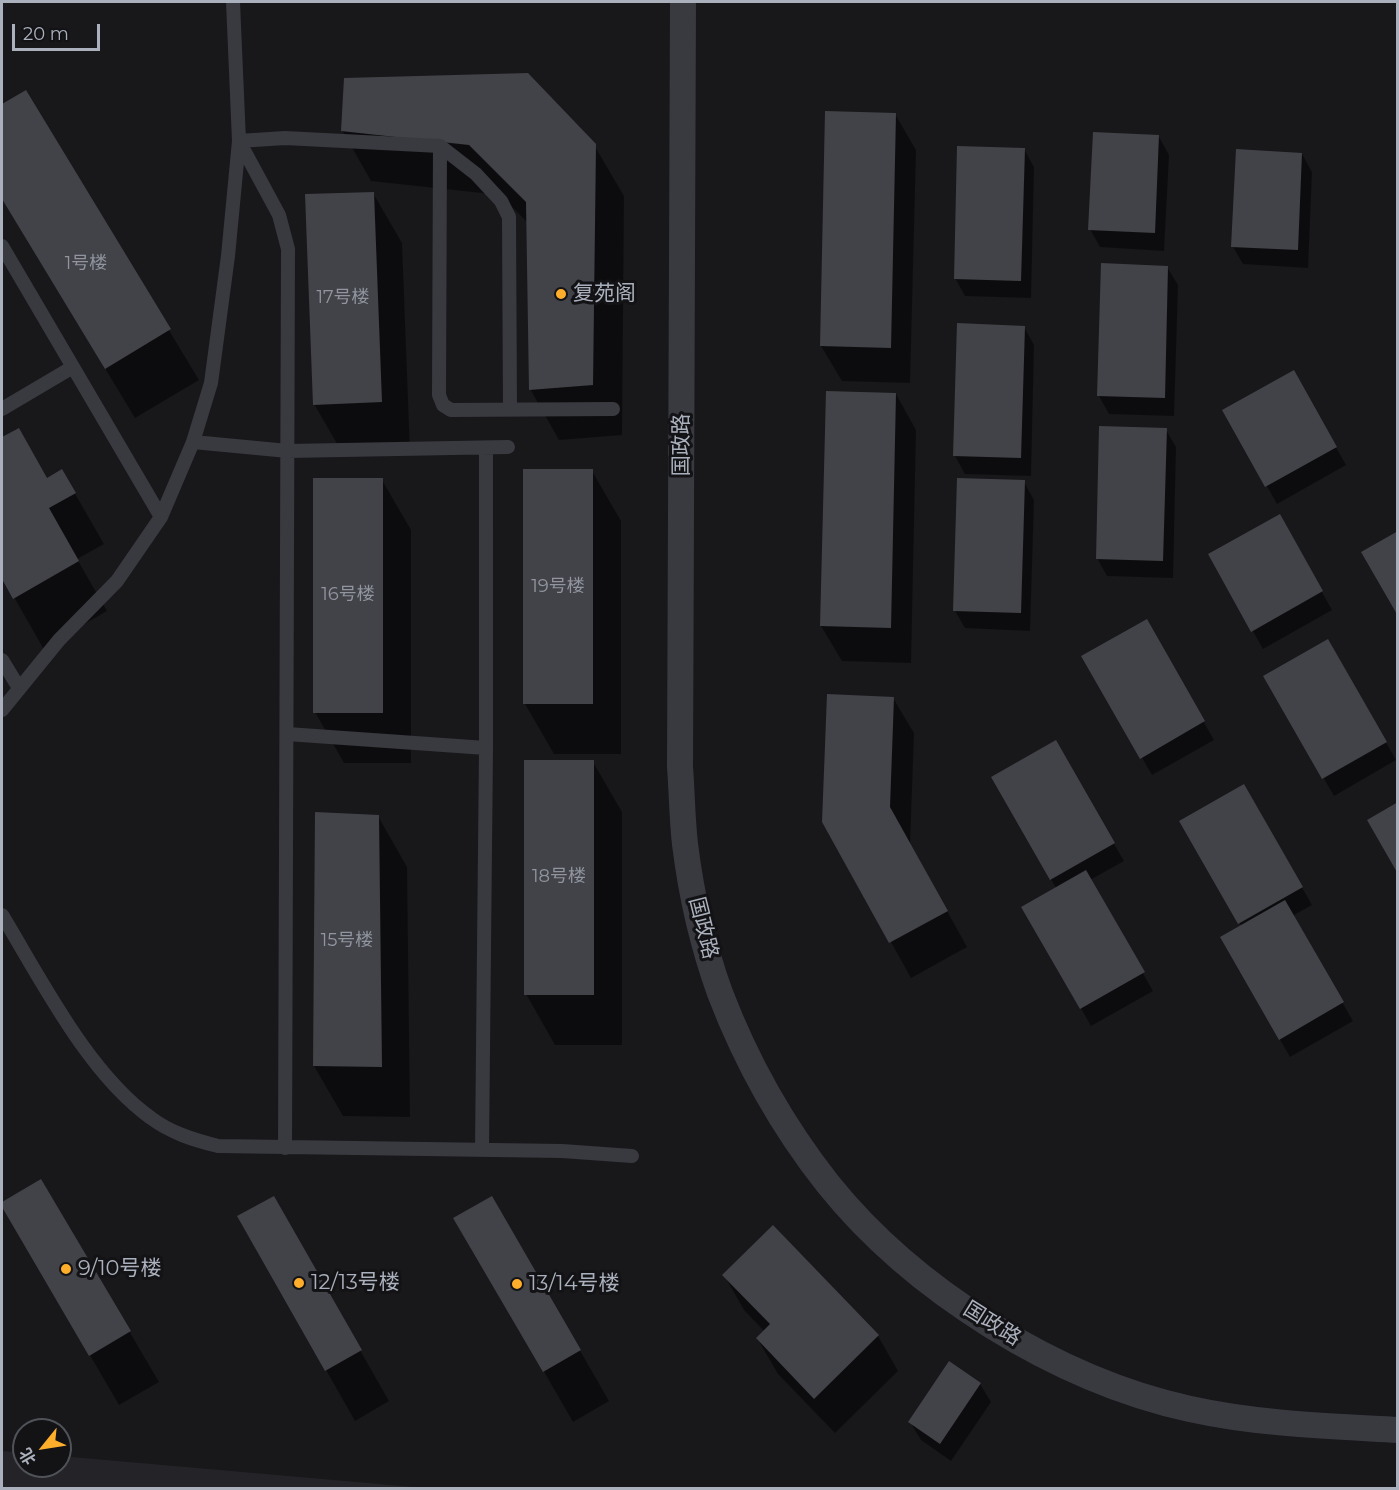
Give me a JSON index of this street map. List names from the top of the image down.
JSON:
{
  "streets": {
    "street": ["国政路"]
  },
  "places": [
    "复苑阁",
    "9/10号楼",
    "12/13号楼",
    "13/14号楼"
  ],
  "house_numbers": [
    "1号楼",
    "17号楼",
    "19号楼",
    "16号楼",
    "18号楼",
    "15号楼"
  ],
  "scale_bar": "20 m",
  "north": "bottom left"
}
